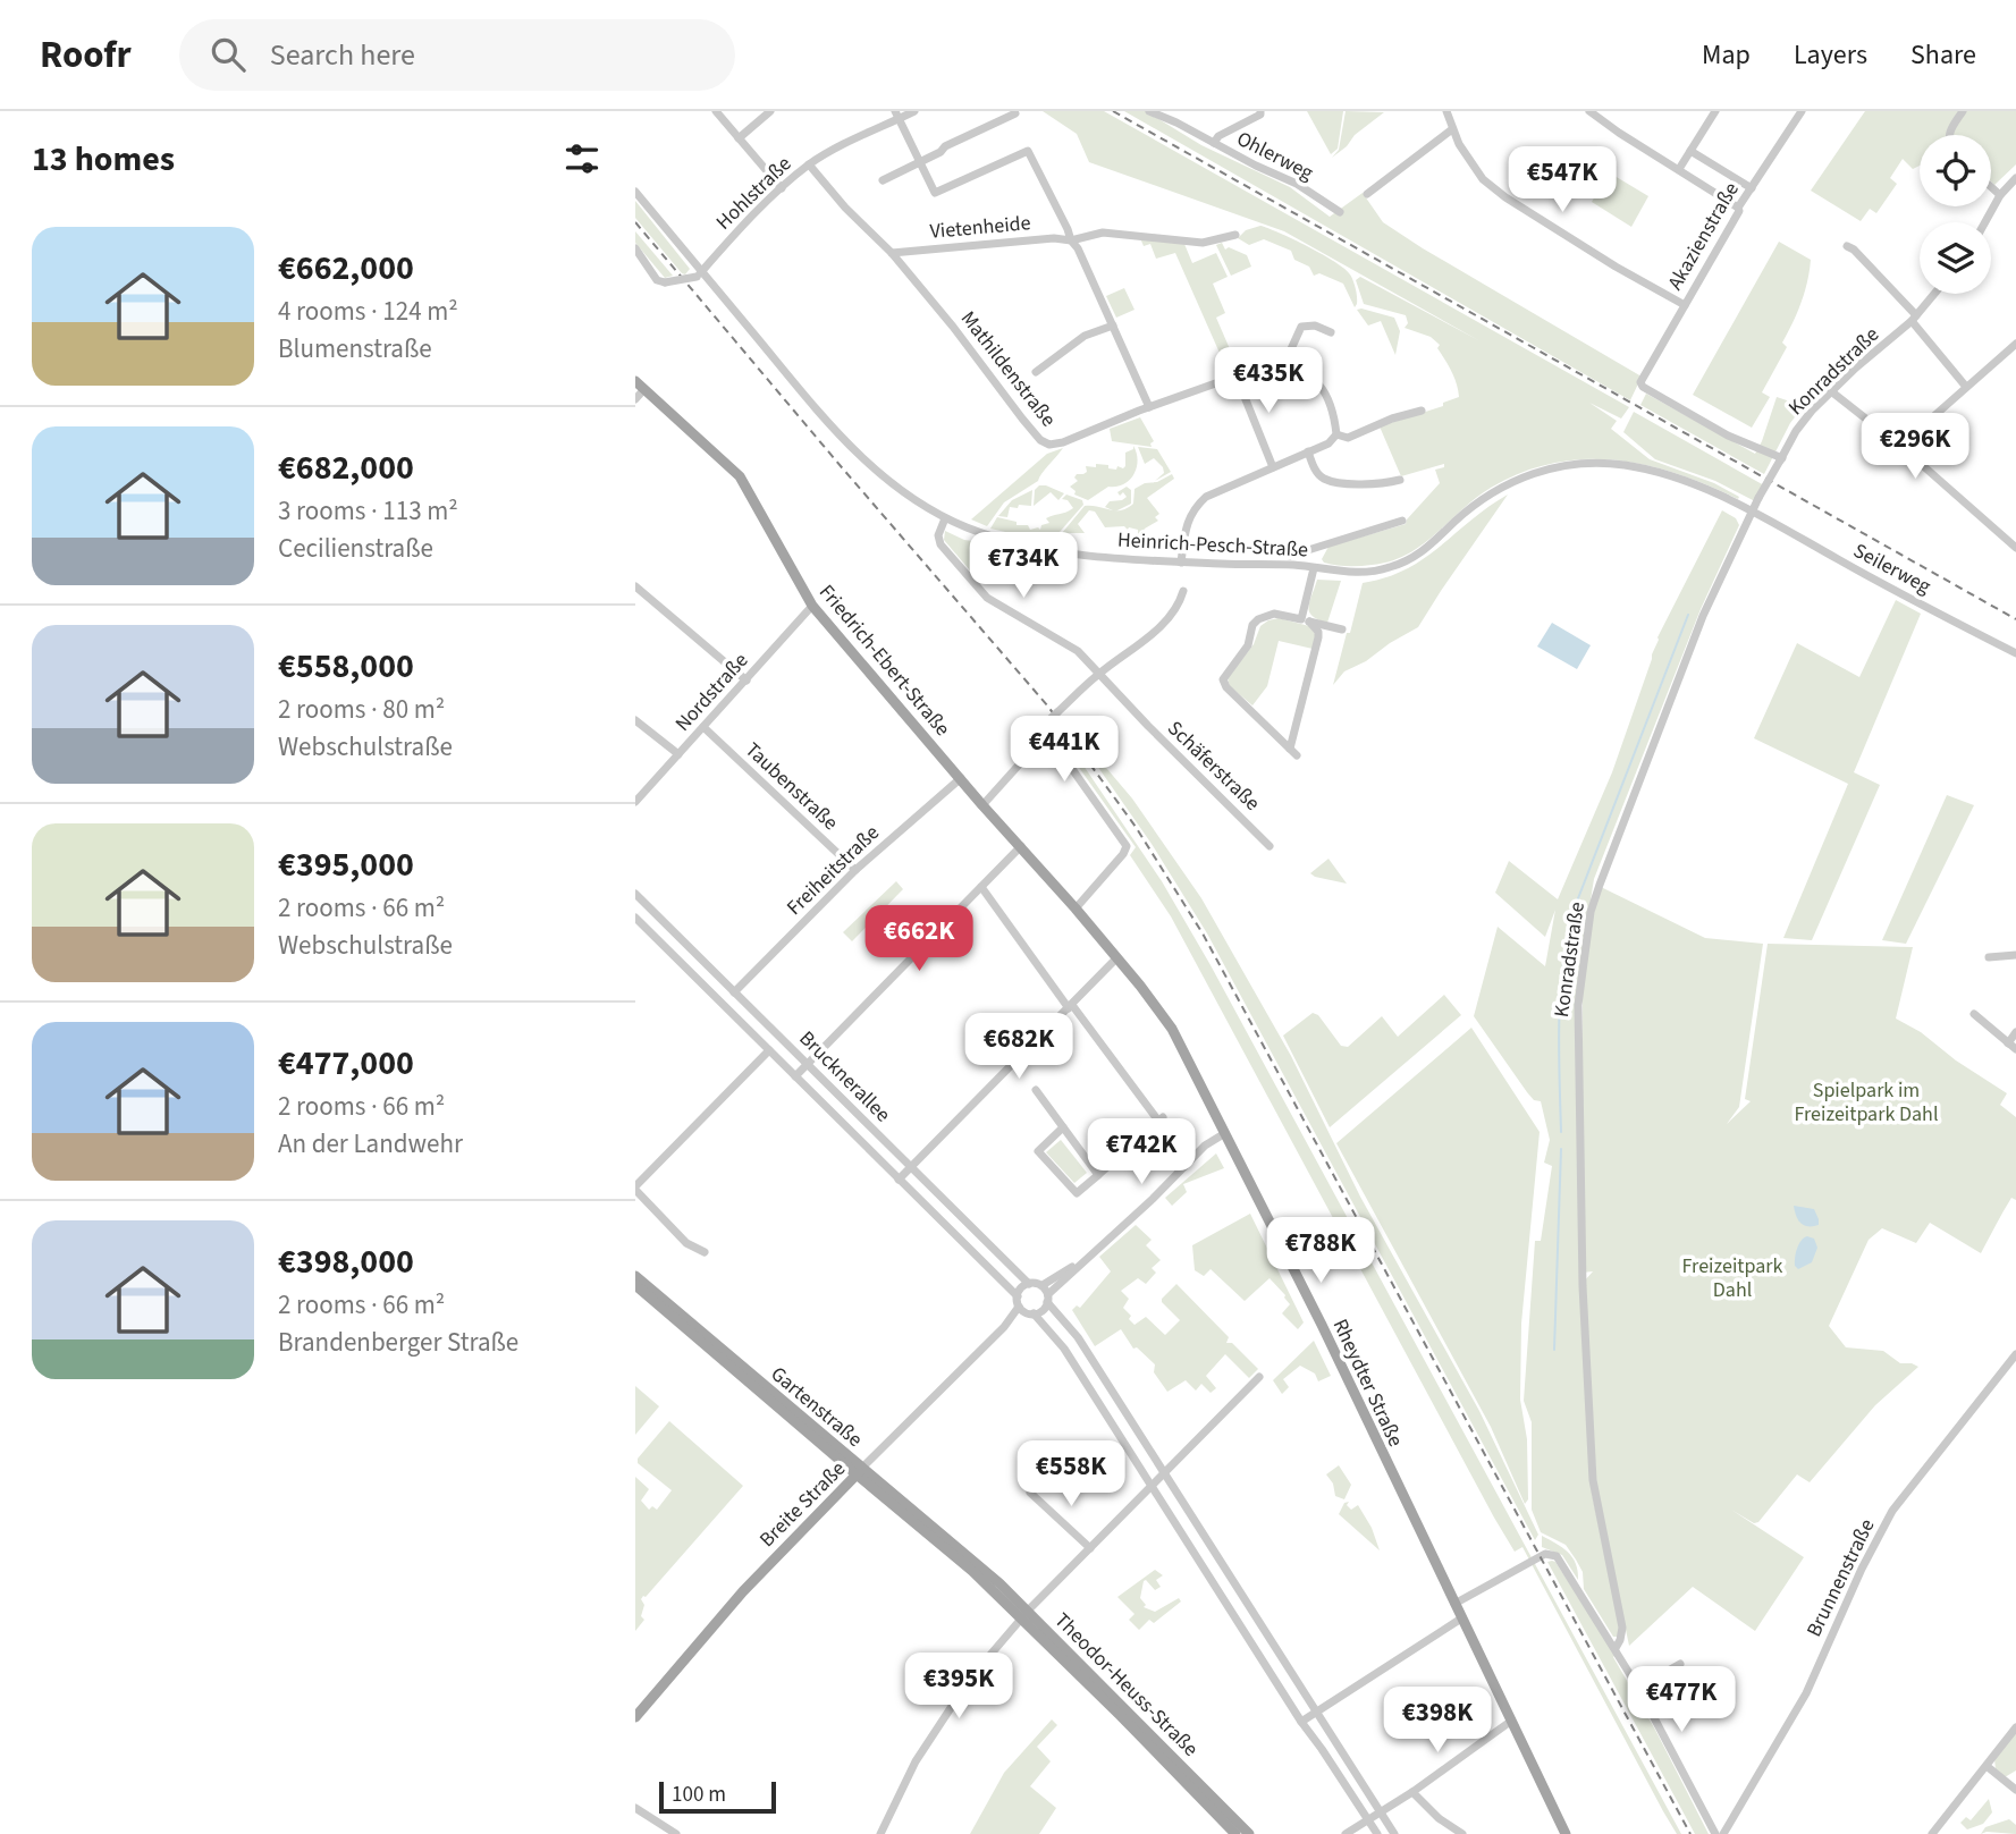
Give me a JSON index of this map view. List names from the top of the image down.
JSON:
{
  "streets": {
    "main road": [
      "Friedrich-Ebert-Straße",
      "Rheydter Straße",
      "Gartenstraße",
      "Breite Straße",
      "Theodor-Heuss-Straße"
    ],
    "street": [
      "Ohlerweg",
      "Hohlstraße",
      "Vietenheide",
      "Akazienstraße",
      "Mathildenstraße",
      "Konradstraße",
      "Heinrich-Pesch-Straße",
      "Seilerweg",
      "Nordstraße",
      "Schäferstraße",
      "Taubenstraße",
      "Freiheitstraße",
      "Brucknerallee",
      "Brunnenstraße"
    ]
  },
  "crossings": [
    ["Hohlstraße", "Mathildenstraße"],
    ["Hohlstraße", "Heinrich-Pesch-Straße"],
    ["Vietenheide", "Mathildenstraße"],
    ["Akazienstraße", "Konradstraße"],
    ["Konradstraße", "Heinrich-Pesch-Straße"],
    ["Konradstraße", "Seilerweg"],
    ["Heinrich-Pesch-Straße", "Seilerweg"],
    ["Heinrich-Pesch-Straße", "Schäferstraße"],
    ["Friedrich-Ebert-Straße", "Nordstraße"],
    ["Friedrich-Ebert-Straße", "Freiheitstraße"],
    ["Friedrich-Ebert-Straße", "Rheydter Straße"],
    ["Nordstraße", "Taubenstraße"],
    ["Taubenstraße", "Freiheitstraße"],
    ["Freiheitstraße", "Brucknerallee"],
    ["Brucknerallee", "Breite Straße"],
    ["Gartenstraße", "Breite Straße"],
    ["Gartenstraße", "Theodor-Heuss-Straße"]
  ],
  "parks": ["Spielpark im Freizeitpark Dahl", "Freizeitpark Dahl"],
  "scale_bar": "100 m",
  "page": {
    "header": "Roofr",
    "search": "Search here",
    "nav": ["Map", "Layers", "Share"],
    "heading": "13 homes",
    "price": [
      "€547K",
      "€435K",
      "€296K",
      "€734K",
      "€441K",
      "€662K",
      "€682K",
      "€742K",
      "€788K",
      "€558K",
      "€395K",
      "€477K",
      "€398K"
    ],
    "list": [
      {
        "name": "€662,000",
        "note": "4 rooms · 124 m² · Blumenstraße"
      },
      {
        "name": "€682,000",
        "note": "3 rooms · 113 m² · Cecilienstraße"
      },
      {
        "name": "€558,000",
        "note": "2 rooms · 80 m² · Webschulstraße"
      },
      {
        "name": "€395,000",
        "note": "2 rooms · 66 m² · Webschulstraße"
      },
      {
        "name": "€477,000",
        "note": "2 rooms · 66 m² · An der Landwehr"
      },
      {
        "name": "€398,000",
        "note": "2 rooms · 66 m² · Brandenberger Straße"
      }
    ],
    "scale": "100 m"
  }
}
